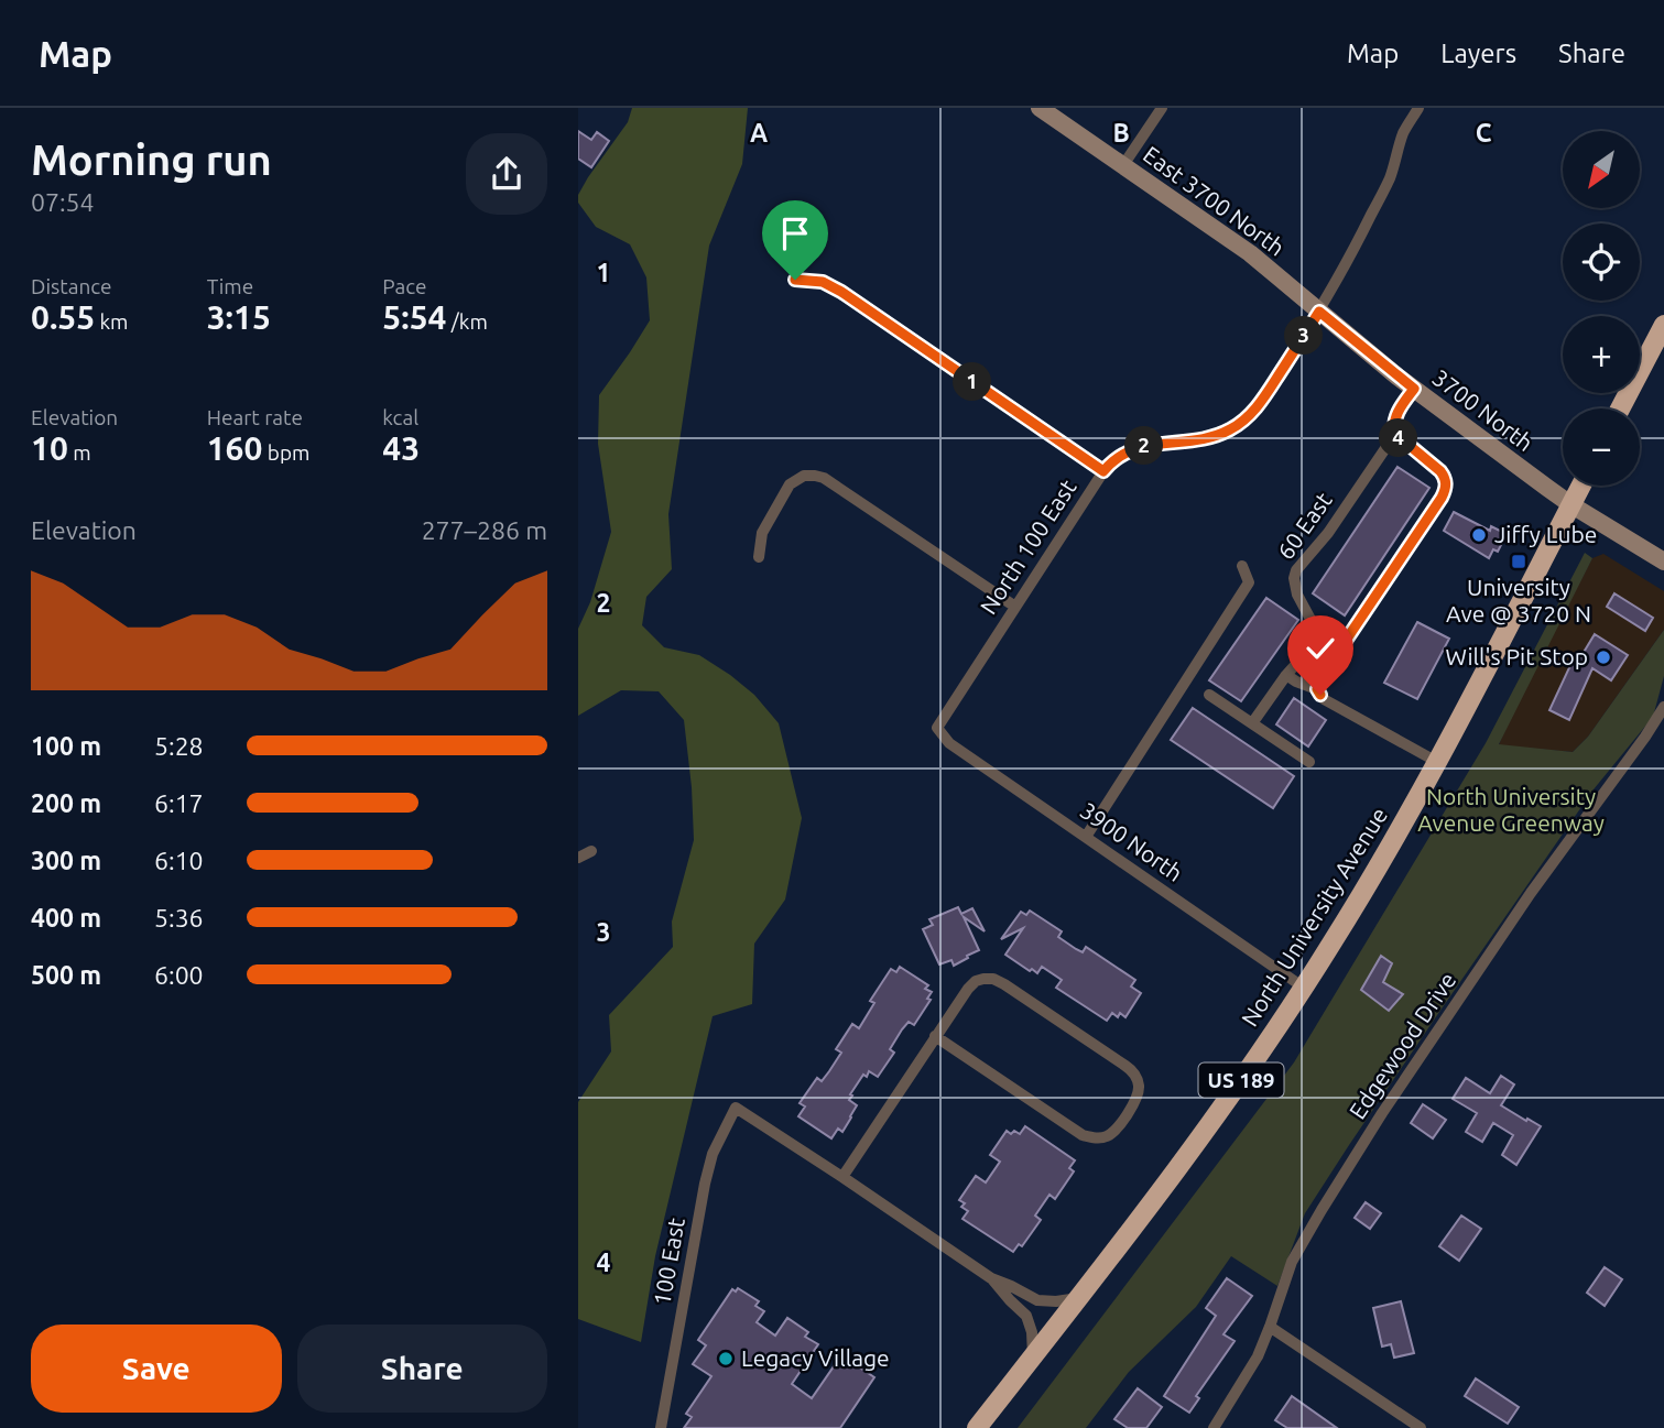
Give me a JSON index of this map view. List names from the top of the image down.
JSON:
{
  "streets": {
    "highway": ["North University Avenue", "US 189"],
    "main road": ["East 3700 North", "3700 North"],
    "street": [
      "60 East",
      "North 100 East",
      "3900 North",
      "Edgewood Drive",
      "100 East"
    ]
  },
  "crossings": [
    ["East 3700 North", "3700 North"],
    ["East 3700 North", "North 100 East"],
    ["3700 North", "North 100 East"],
    ["3700 North", "North University Avenue"],
    ["North 100 East", "3900 North"],
    ["3900 North", "North University Avenue"]
  ],
  "parks": ["North University Avenue Greenway"],
  "places": {
    "other": ["Jiffy Lube", "Will's Pit Stop", "Legacy Village"],
    "transit": ["University Ave @ 3720 N"]
  },
  "north": "bottom left",
  "page": {
    "header": "Map",
    "nav": ["Map", "Layers", "Share"],
    "heading": ["Morning run", "07:54"],
    "map_buttons": ["+", "−"],
    "stats": [
      ["Distance", "0.55 km"],
      ["Time", "3:15"],
      ["Pace", "5:54 /km"],
      ["Elevation", "10 m"],
      ["Heart rate", "160 bpm"],
      ["kcal", "43"]
    ],
    "pins": [
      "3",
      "1",
      "4",
      "2"
    ],
    "chart": ["Elevation", "277–286 m"],
    "list": [
      {
        "name": "100 m",
        "note": "5:28"
      },
      {
        "name": "200 m",
        "note": "6:17"
      },
      {
        "name": "300 m",
        "note": "6:10"
      },
      {
        "name": "400 m",
        "note": "5:36"
      },
      {
        "name": "500 m",
        "note": "6:00"
      }
    ],
    "buttons": ["Save", "Share"]
  },
  "grid": {
    "columns": ["A", "B", "C"],
    "rows": [
      "1",
      "2",
      "3",
      "4"
    ]
  }
}
